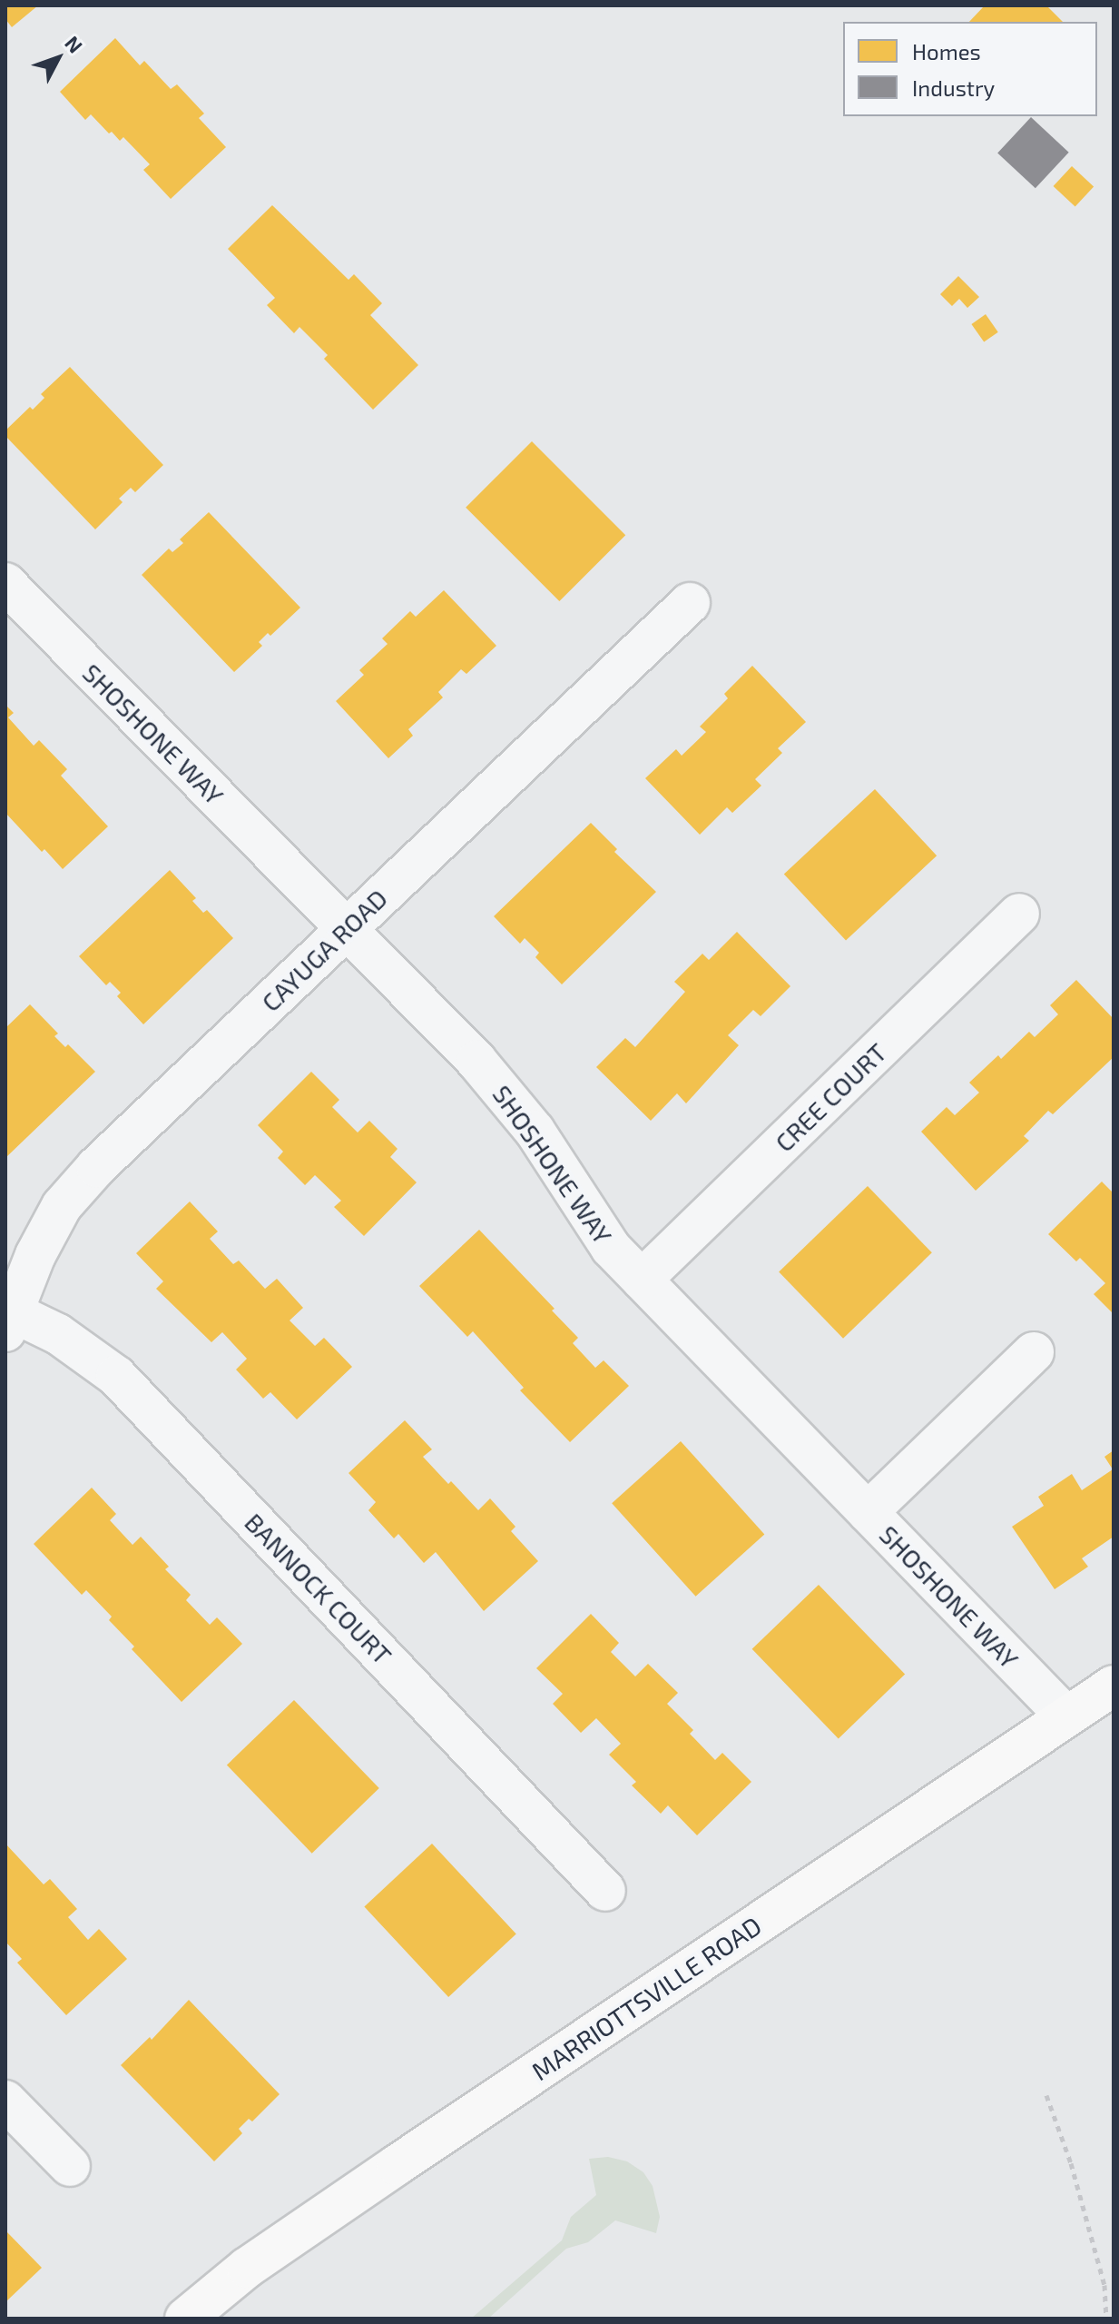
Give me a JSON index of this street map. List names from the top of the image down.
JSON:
{
  "streets": {
    "main road": ["MARRIOTTSVILLE ROAD"],
    "street": [
      "SHOSHONE WAY",
      "CAYUGA ROAD",
      "CREE COURT",
      "BANNOCK COURT"
    ]
  },
  "crossings": [
    ["SHOSHONE WAY", "CAYUGA ROAD"],
    ["SHOSHONE WAY", "CREE COURT"],
    ["SHOSHONE WAY", "MARRIOTTSVILLE ROAD"],
    ["CAYUGA ROAD", "BANNOCK COURT"]
  ],
  "legend": ["Homes", "Industry"],
  "north": "top right"
}
